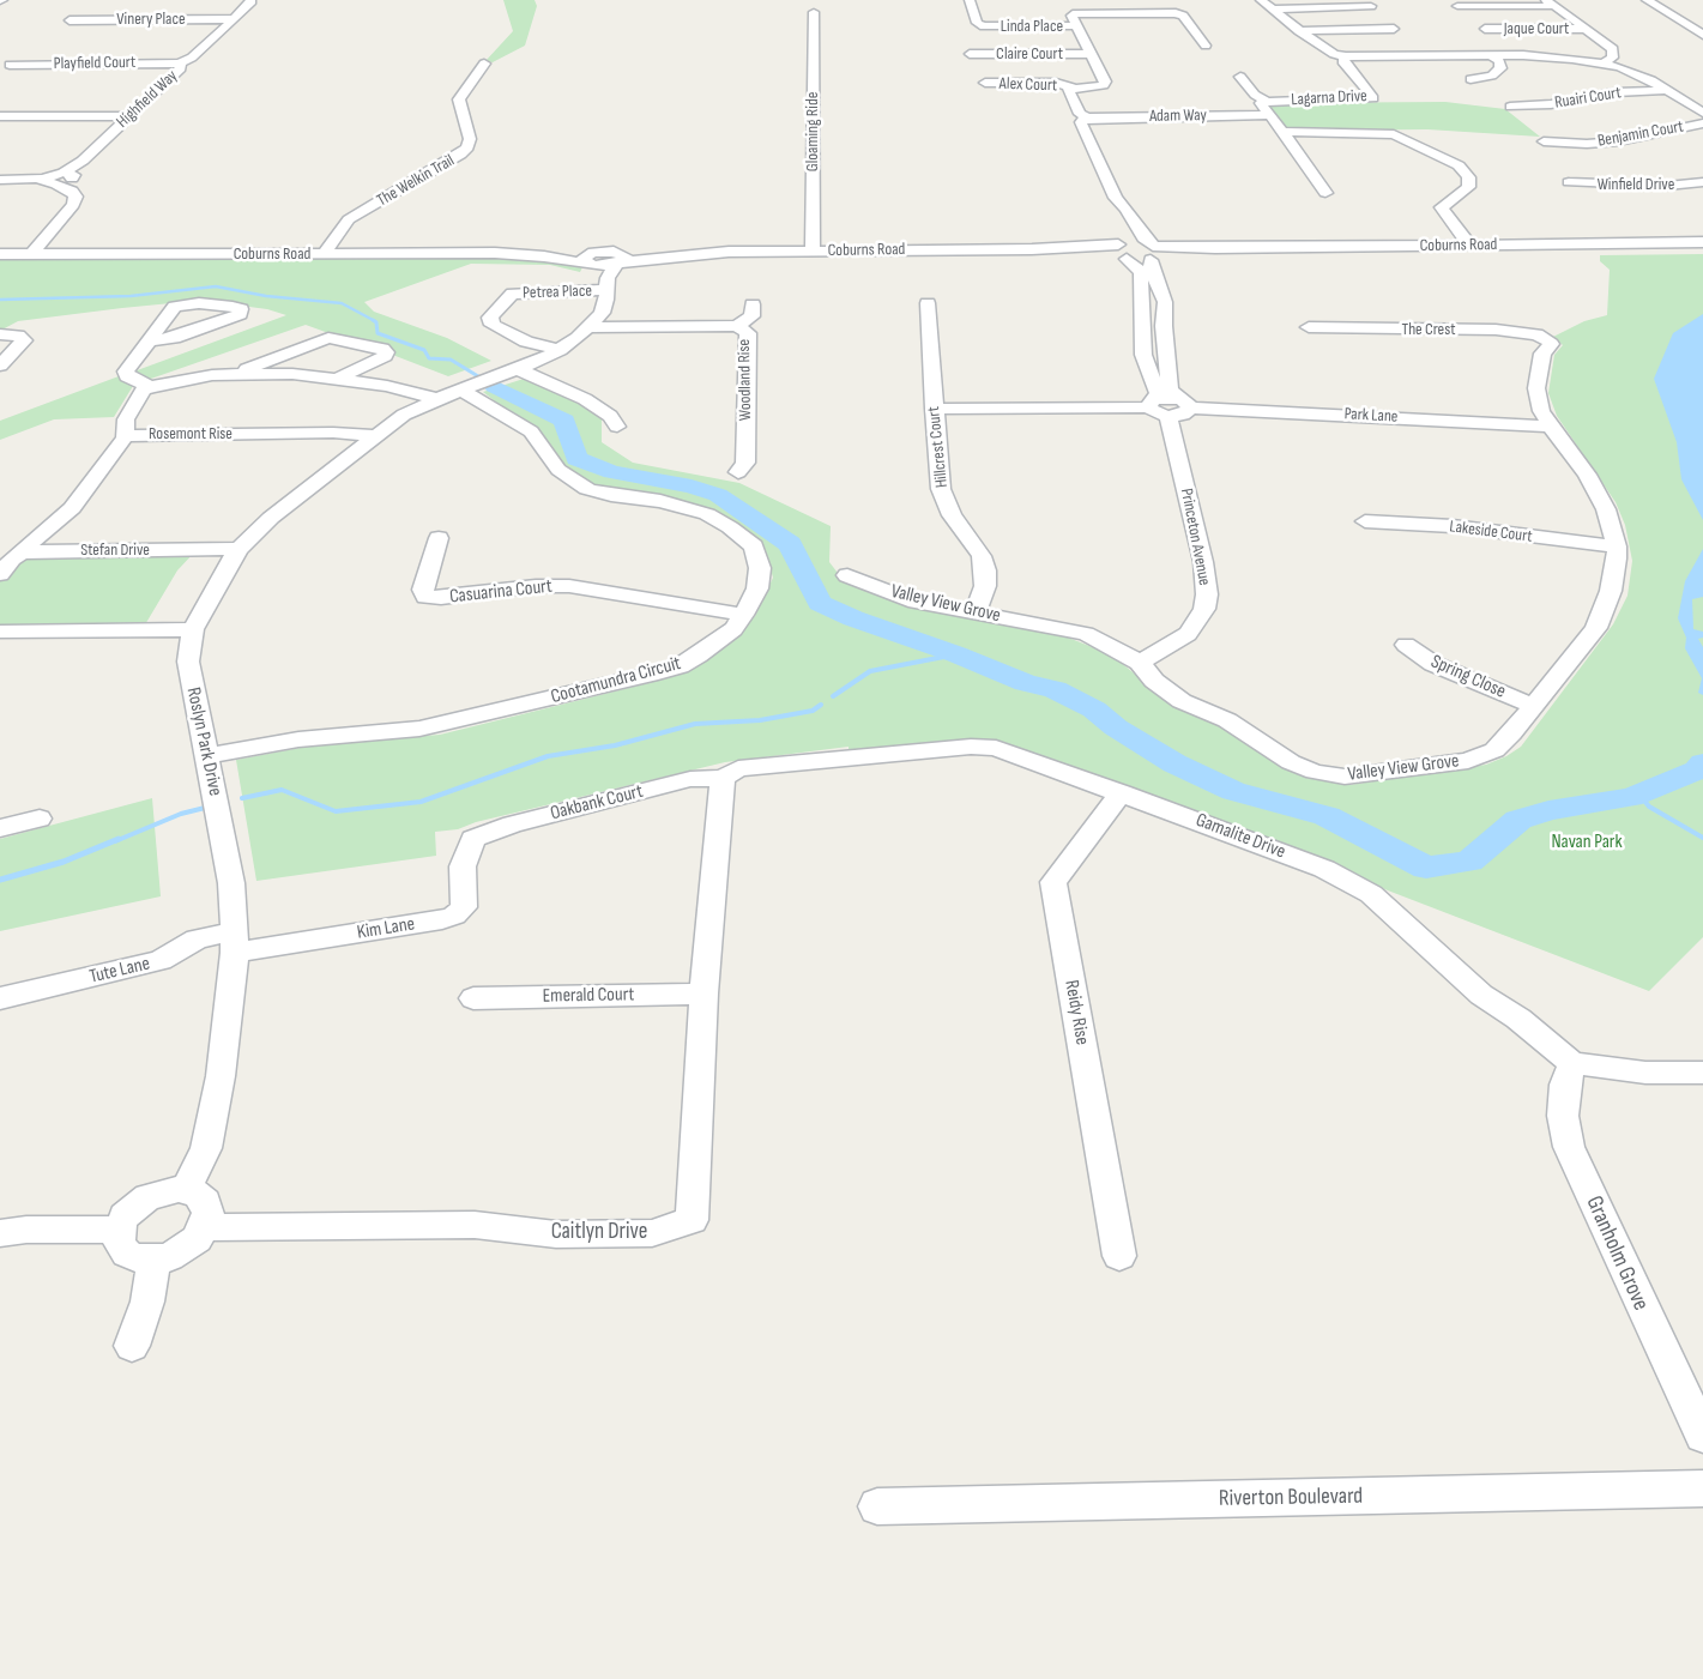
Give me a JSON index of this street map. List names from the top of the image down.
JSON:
{
  "streets": {
    "street": [
      "Vinery Place",
      "Linda Place",
      "Jaque Court",
      "Claire Court",
      "Playfield Court",
      "Alex Court",
      "Lagarna Drive",
      "Ruairi Court",
      "Highfield Way",
      "Adam Way",
      "Gloaming Ride",
      "Benjamin Court",
      "The Welkin Trail",
      "Winfield Drive",
      "Coburns Road",
      "Petrea Place",
      "The Crest",
      "Woodland Rise",
      "Park Lane",
      "Rosemont Rise",
      "Hillcrest Court",
      "Lakeside Court",
      "Princeton Avenue",
      "Stefan Drive",
      "Casuarina Court",
      "Valley View Grove",
      "Spring Close",
      "Cootamundra Circuit",
      "Roslyn Park Drive",
      "Oakbank Court",
      "Gamalite Drive",
      "Kim Lane",
      "Tute Lane",
      "Emerald Court",
      "Reidy Rise",
      "Caitlyn Drive",
      "Granholm Grove",
      "Riverton Boulevard"
    ]
  },
  "crossings": [
    ["Vinery Place", "Highfield Way"],
    ["Claire Court", "Alex Court"],
    ["Playfield Court", "Highfield Way"],
    ["Lagarna Drive", "Adam Way"],
    ["Lagarna Drive", "Coburns Road"],
    ["Gloaming Ride", "Coburns Road"],
    ["The Welkin Trail", "Coburns Road"],
    ["Coburns Road", "Petrea Place"],
    ["Coburns Road", "Princeton Avenue"],
    ["Coburns Road", "Roslyn Park Drive"],
    ["Petrea Place", "Roslyn Park Drive"],
    ["The Crest", "Valley View Grove"],
    ["Woodland Rise", "Roslyn Park Drive"],
    ["Park Lane", "Princeton Avenue"],
    ["Park Lane", "Valley View Grove"],
    ["Rosemont Rise", "Stefan Drive"],
    ["Rosemont Rise", "Roslyn Park Drive"],
    ["Hillcrest Court", "Valley View Grove"],
    ["Lakeside Court", "Valley View Grove"],
    ["Princeton Avenue", "Valley View Grove"],
    ["Stefan Drive", "Roslyn Park Drive"],
    ["Casuarina Court", "Cootamundra Circuit"],
    ["Valley View Grove", "Spring Close"],
    ["Cootamundra Circuit", "Roslyn Park Drive"],
    ["Roslyn Park Drive", "Kim Lane"],
    ["Roslyn Park Drive", "Tute Lane"],
    ["Roslyn Park Drive", "Caitlyn Drive"],
    ["Oakbank Court", "Gamalite Drive"],
    ["Oakbank Court", "Kim Lane"],
    ["Oakbank Court", "Caitlyn Drive"],
    ["Gamalite Drive", "Reidy Rise"],
    ["Gamalite Drive", "Caitlyn Drive"],
    ["Gamalite Drive", "Granholm Grove"],
    ["Kim Lane", "Tute Lane"],
    ["Emerald Court", "Caitlyn Drive"]
  ],
  "parks": ["Navan Park"]
}
